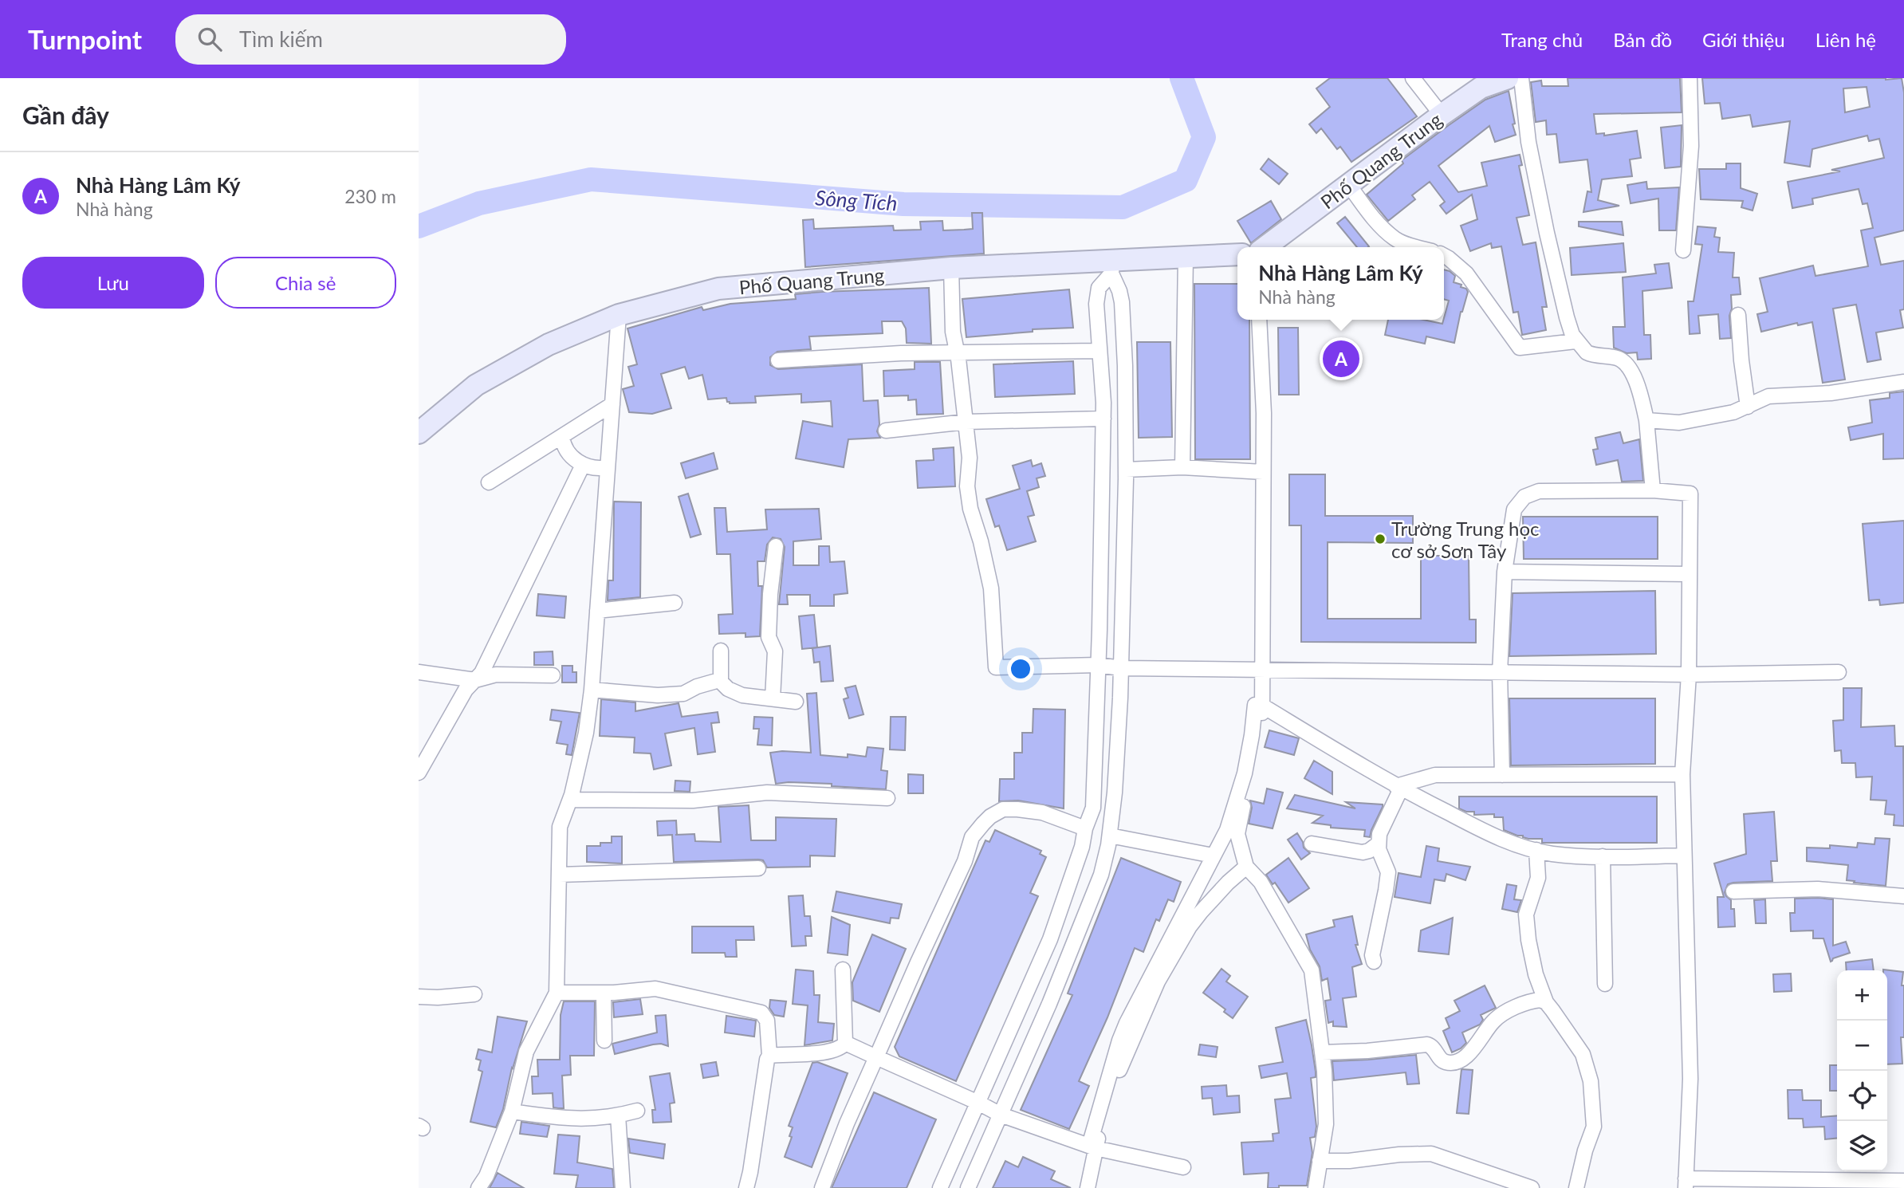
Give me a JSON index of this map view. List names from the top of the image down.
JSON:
{
  "streets": {
    "street": ["Phố Quang Trung"]
  },
  "water": ["Sông Tích"],
  "places": ["Trường Trung học cơ sở Sơn Tây"],
  "page": {
    "header": "Turnpoint",
    "search": "Tìm kiếm",
    "nav": [
      "Trang chủ",
      "Bản đồ",
      "Giới thiệu",
      "Liên hệ"
    ],
    "heading": "Gần đây",
    "list": [
      {
        "mark": "A",
        "name": "Nhà Hàng Lâm Ký",
        "note": "Nhà hàng",
        "value": "230 m"
      }
    ],
    "buttons": ["Lưu", "Chia sẻ"],
    "popup": ["Nhà Hàng Lâm Ký", "Nhà hàng"],
    "pins": "A",
    "map_buttons": ["+", "−"]
  }
}
